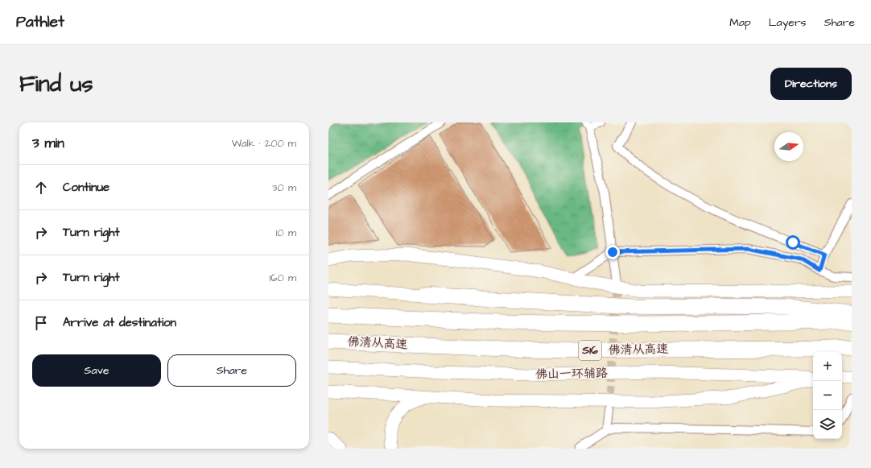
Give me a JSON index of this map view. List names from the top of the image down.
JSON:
{
  "streets": {
    "highway": ["佛清从高速", "S16"],
    "main road": ["佛山一环辅路"]
  },
  "north": "right",
  "page": {
    "header": "Pathlet",
    "nav": ["Map", "Layers", "Share"],
    "buttons": [
      "Directions",
      ["Save", "Share"]
    ],
    "title": "Find us",
    "heading": ["3 min", "Walk · 200 m"],
    "list": [
      ["Continue", "30 m"],
      ["Turn right", "10 m"],
      ["Turn right", "160 m"],
      "Arrive at destination"
    ],
    "map_buttons": ["+", "−"]
  }
}
